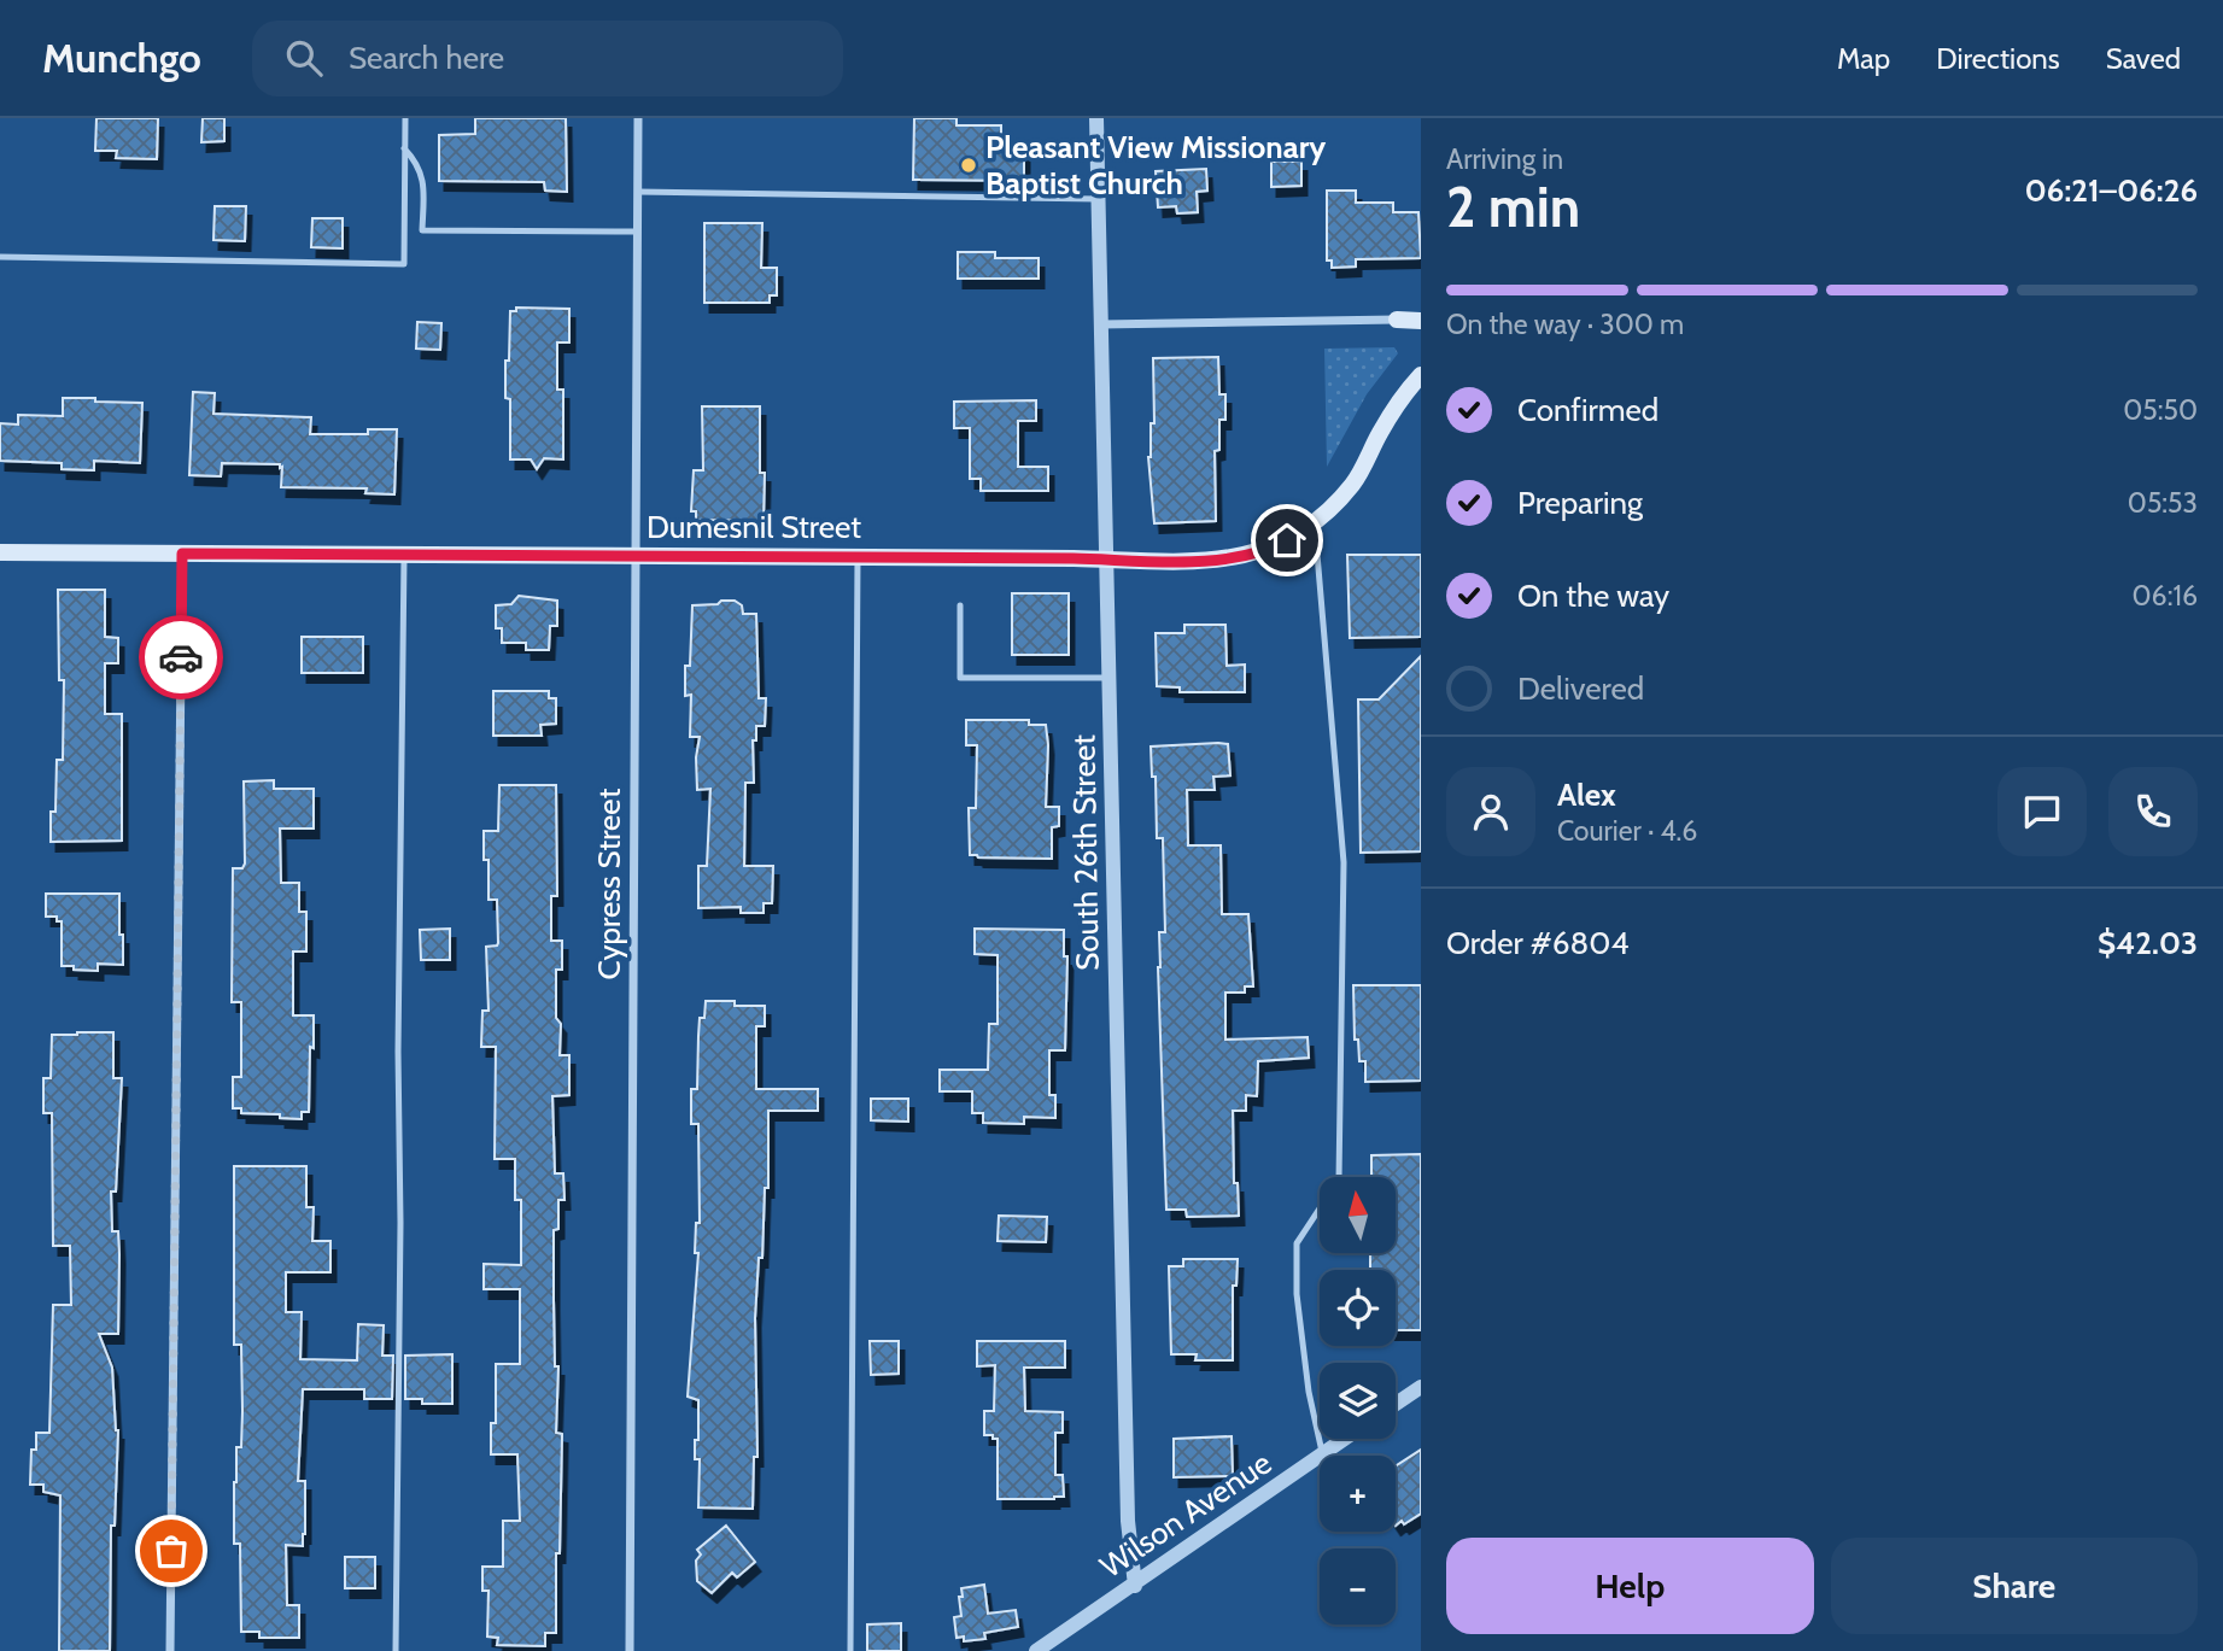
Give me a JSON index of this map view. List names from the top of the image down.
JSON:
{
  "streets": {
    "main road": ["Dumesnil Street"],
    "street": ["South 26th Street", "Cypress Street", "Wilson Avenue"]
  },
  "crossings": [
    ["Dumesnil Street", "South 26th Street"],
    ["Dumesnil Street", "Cypress Street"],
    ["South 26th Street", "Wilson Avenue"]
  ],
  "places": ["Pleasant View Missionary Baptist Church"],
  "north": "top",
  "page": {
    "header": "Munchgo",
    "search": "Search here",
    "nav": ["Map", "Directions", "Saved"],
    "heading": ["2 min", "Arriving in", "06:21–06:26"],
    "panel": [
      "Alex",
      "Courier · 4.6",
      "Order #6804",
      "$42.03"
    ],
    "bar": "On the way · 300 m",
    "list": [
      ["Confirmed", "05:50"],
      ["Preparing", "05:53"],
      ["On the way", "06:16"],
      "Delivered"
    ],
    "map_buttons": ["+", "−"],
    "buttons": ["Help", "Share"]
  }
}
